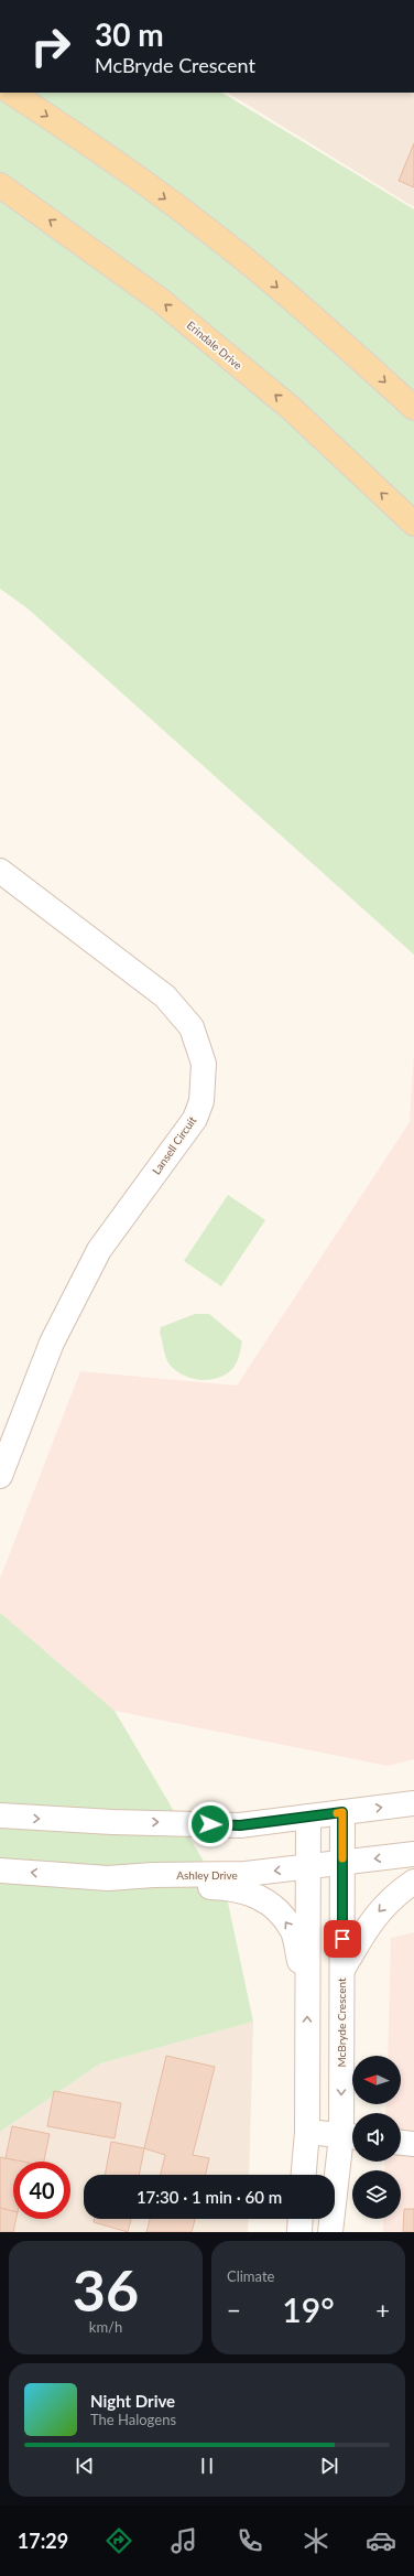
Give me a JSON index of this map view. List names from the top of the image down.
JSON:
{
  "streets": {
    "main road": ["Erindale Drive"],
    "street": ["Lansell Circuit", "Ashley Drive", "McBryde Crescent"]
  },
  "crossings": [
    ["Ashley Drive", "McBryde Crescent"]
  ],
  "north": "left",
  "page": {
    "turn": ["30 m", "McBryde Crescent"],
    "limit": "40",
    "trip": "17:30 · 1 min · 60 m",
    "tile": [
      ["36", "km/h"],
      "Climate"
    ],
    "heat": ["−", "19°", "+"],
    "song": ["Night Drive", "The Halogens"],
    "tabs": "17:29"
  }
}
